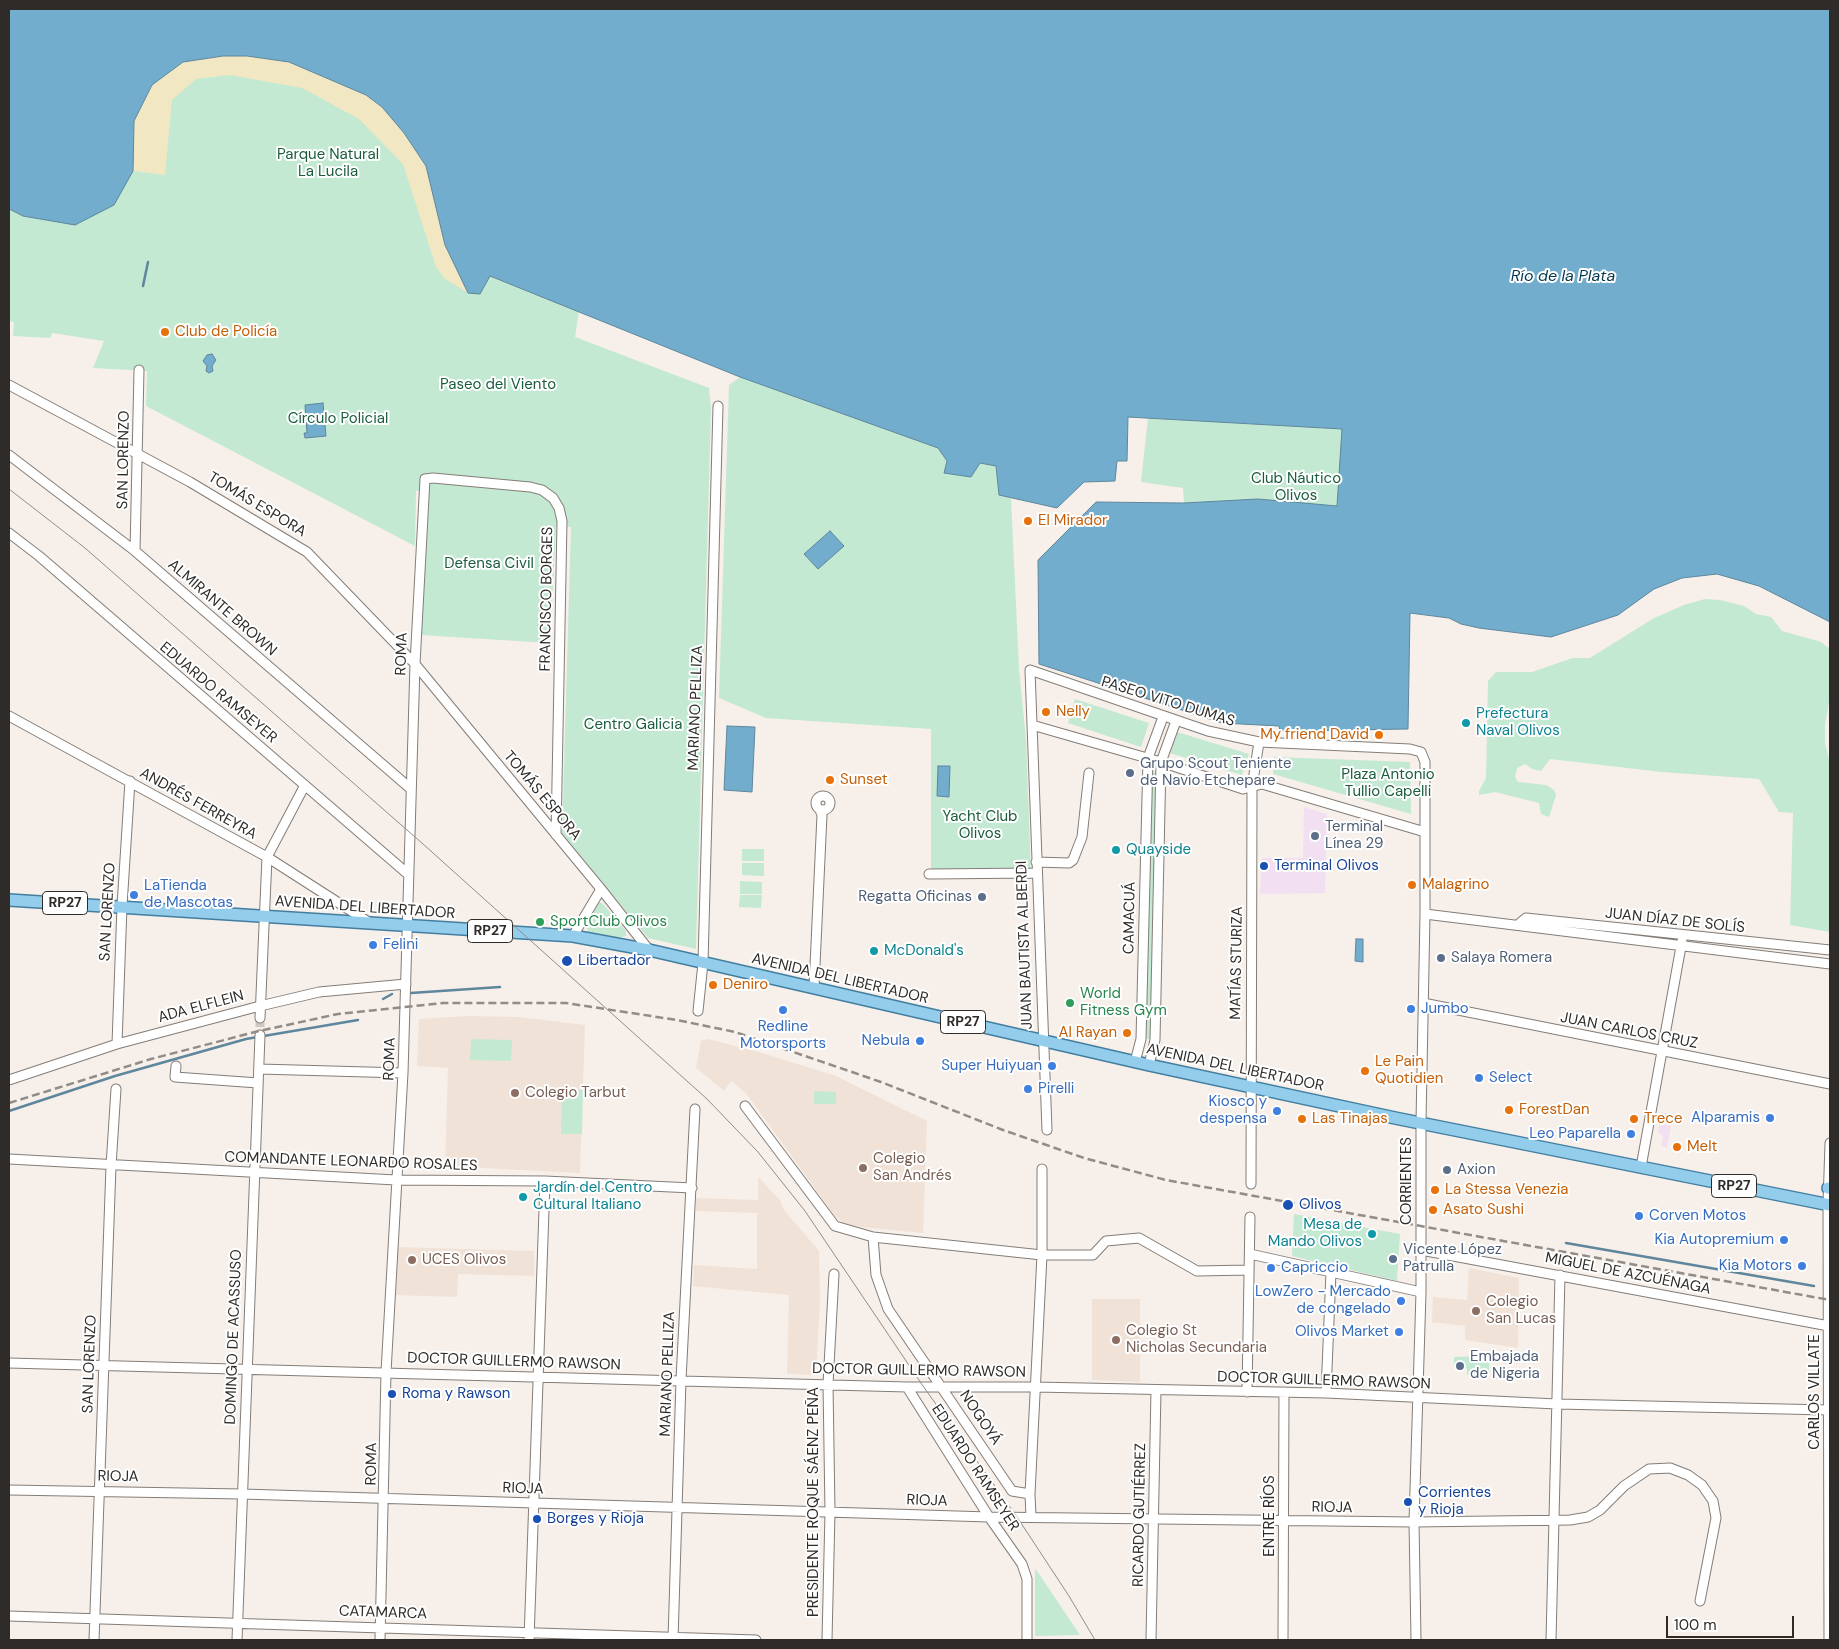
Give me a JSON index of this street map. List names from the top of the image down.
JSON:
{
  "streets": {
    "main road": ["RP27", "AVENIDA DEL LIBERTADOR"],
    "street": [
      "SAN LORENZO",
      "TOMÁS ESPORA",
      "FRANCISCO BORGES",
      "ALMIRANTE BROWN",
      "ROMA",
      "EDUARDO RAMSEYER",
      "PASEO VITO DUMAS",
      "MARIANO PELLIZA",
      "ANDRÉS FERREYRA",
      "CAMACUÁ",
      "JUAN DÍAZ DE SOLÍS",
      "JUAN BAUTISTA ALBERDI",
      "MATÍAS STURIZA",
      "ADA ELFLEIN",
      "JUAN CARLOS CRUZ",
      "COMANDANTE LEONARDO ROSALES",
      "CORRIENTES",
      "MIGUEL DE AZCUÉNAGA",
      "DOMINGO DE ACASSUSO",
      "DOCTOR GUILLERMO RAWSON",
      "CARLOS VILLATE",
      "NOGOYÁ",
      "RIOJA",
      "PRESIDENTE ROQUE SÁENZ PEÑA",
      "RICARDO GUTIÉRREZ",
      "ENTRE RÍOS",
      "CATAMARCA"
    ]
  },
  "crossings": [
    ["SAN LORENZO", "TOMÁS ESPORA"],
    ["SAN LORENZO", "ALMIRANTE BROWN"],
    ["SAN LORENZO", "ANDRÉS FERREYRA"],
    ["SAN LORENZO", "AVENIDA DEL LIBERTADOR"],
    ["SAN LORENZO", "ADA ELFLEIN"],
    ["SAN LORENZO", "COMANDANTE LEONARDO ROSALES"],
    ["SAN LORENZO", "DOCTOR GUILLERMO RAWSON"],
    ["SAN LORENZO", "RIOJA"],
    ["SAN LORENZO", "CATAMARCA"],
    ["TOMÁS ESPORA", "FRANCISCO BORGES"],
    ["TOMÁS ESPORA", "ROMA"],
    ["TOMÁS ESPORA", "AVENIDA DEL LIBERTADOR"],
    ["FRANCISCO BORGES", "ROMA"],
    ["ALMIRANTE BROWN", "ROMA"],
    ["ROMA", "EDUARDO RAMSEYER"],
    ["ROMA", "AVENIDA DEL LIBERTADOR"],
    ["ROMA", "ADA ELFLEIN"],
    ["ROMA", "COMANDANTE LEONARDO ROSALES"],
    ["ROMA", "DOCTOR GUILLERMO RAWSON"],
    ["ROMA", "RIOJA"],
    ["ROMA", "CATAMARCA"],
    ["EDUARDO RAMSEYER", "DOCTOR GUILLERMO RAWSON"],
    ["EDUARDO RAMSEYER", "RIOJA"],
    ["PASEO VITO DUMAS", "CAMACUÁ"],
    ["PASEO VITO DUMAS", "JUAN BAUTISTA ALBERDI"],
    ["PASEO VITO DUMAS", "MATÍAS STURIZA"],
    ["PASEO VITO DUMAS", "CORRIENTES"],
    ["MARIANO PELLIZA", "AVENIDA DEL LIBERTADOR"],
    ["MARIANO PELLIZA", "COMANDANTE LEONARDO ROSALES"],
    ["MARIANO PELLIZA", "DOCTOR GUILLERMO RAWSON"],
    ["MARIANO PELLIZA", "RIOJA"],
    ["MARIANO PELLIZA", "CATAMARCA"],
    ["ANDRÉS FERREYRA", "AVENIDA DEL LIBERTADOR"],
    ["AVENIDA DEL LIBERTADOR", "CAMACUÁ"],
    ["AVENIDA DEL LIBERTADOR", "JUAN BAUTISTA ALBERDI"],
    ["AVENIDA DEL LIBERTADOR", "MATÍAS STURIZA"],
    ["AVENIDA DEL LIBERTADOR", "CORRIENTES"],
    ["AVENIDA DEL LIBERTADOR", "CARLOS VILLATE"],
    ["JUAN DÍAZ DE SOLÍS", "CORRIENTES"],
    ["JUAN CARLOS CRUZ", "CORRIENTES"],
    ["COMANDANTE LEONARDO ROSALES", "DOMINGO DE ACASSUSO"],
    ["CORRIENTES", "MIGUEL DE AZCUÉNAGA"],
    ["CORRIENTES", "DOCTOR GUILLERMO RAWSON"],
    ["CORRIENTES", "RIOJA"],
    ["MIGUEL DE AZCUÉNAGA", "CARLOS VILLATE"],
    ["DOMINGO DE ACASSUSO", "DOCTOR GUILLERMO RAWSON"],
    ["DOMINGO DE ACASSUSO", "RIOJA"],
    ["DOMINGO DE ACASSUSO", "CATAMARCA"],
    ["DOCTOR GUILLERMO RAWSON", "CARLOS VILLATE"],
    ["DOCTOR GUILLERMO RAWSON", "NOGOYÁ"],
    ["DOCTOR GUILLERMO RAWSON", "PRESIDENTE ROQUE SÁENZ PEÑA"],
    ["DOCTOR GUILLERMO RAWSON", "RICARDO GUTIÉRREZ"],
    ["DOCTOR GUILLERMO RAWSON", "ENTRE RÍOS"],
    ["RIOJA", "PRESIDENTE ROQUE SÁENZ PEÑA"],
    ["RIOJA", "RICARDO GUTIÉRREZ"],
    ["RIOJA", "ENTRE RÍOS"]
  ],
  "water": ["Río de la Plata"],
  "parks": [
    "Parque Natural La Lucila",
    "Paseo del Viento",
    "Círculo Policial",
    "Club Náutico Olivos",
    "Defensa Civil",
    "Centro Galicia",
    "Plaza Antonio Tullio Capelli",
    "Yacht Club Olivos"
  ],
  "places": [
    "Club de Policía",
    "El Mirador",
    "Nelly",
    "Prefectura Naval Olivos",
    "My friend David",
    "Grupo Scout Teniente de Navío Etchepare",
    "Sunset",
    "Terminal Línea 29",
    "Quayside",
    "Terminal Olivos",
    "Malagrino",
    "LaTienda de Mascotas",
    "Regatta Oficinas",
    "SportClub Olivos",
    "Felini",
    "McDonald's",
    "Salaya Romera",
    "Libertador",
    "Deniro",
    "World Fitness Gym",
    "Jumbo",
    "Redline Motorsports",
    "Al Rayan",
    "Nebula",
    "Super Huiyuan",
    "Le Pain Quotidien",
    "Select",
    "Pirelli",
    "Colegio Tarbut",
    "ForestDan",
    "Kiosco y despensa",
    "Alparamis",
    "Las Tinajas",
    "Trece",
    "Leo Paparella",
    "Melt",
    "Colegio San Andrés",
    "Axion",
    "La Stessa Venezia",
    "Jardín del Centro Cultural Italiano",
    "Olivos",
    "Asato Sushi",
    "Corven Motos",
    "Mesa de Mando Olivos",
    "Kia Autopremium",
    "Vicente López Patrulla",
    "UCES Olivos",
    "Kia Motors",
    "Capriccio",
    "LowZero - Mercado de congelado",
    "Colegio San Lucas",
    "Olivos Market",
    "Colegio St Nicholas Secundaria",
    "Embajada de Nigeria",
    "Roma y Rawson",
    "Corrientes y Rioja",
    "Borges y Rioja"
  ],
  "scale_bar": "100 m"
}
